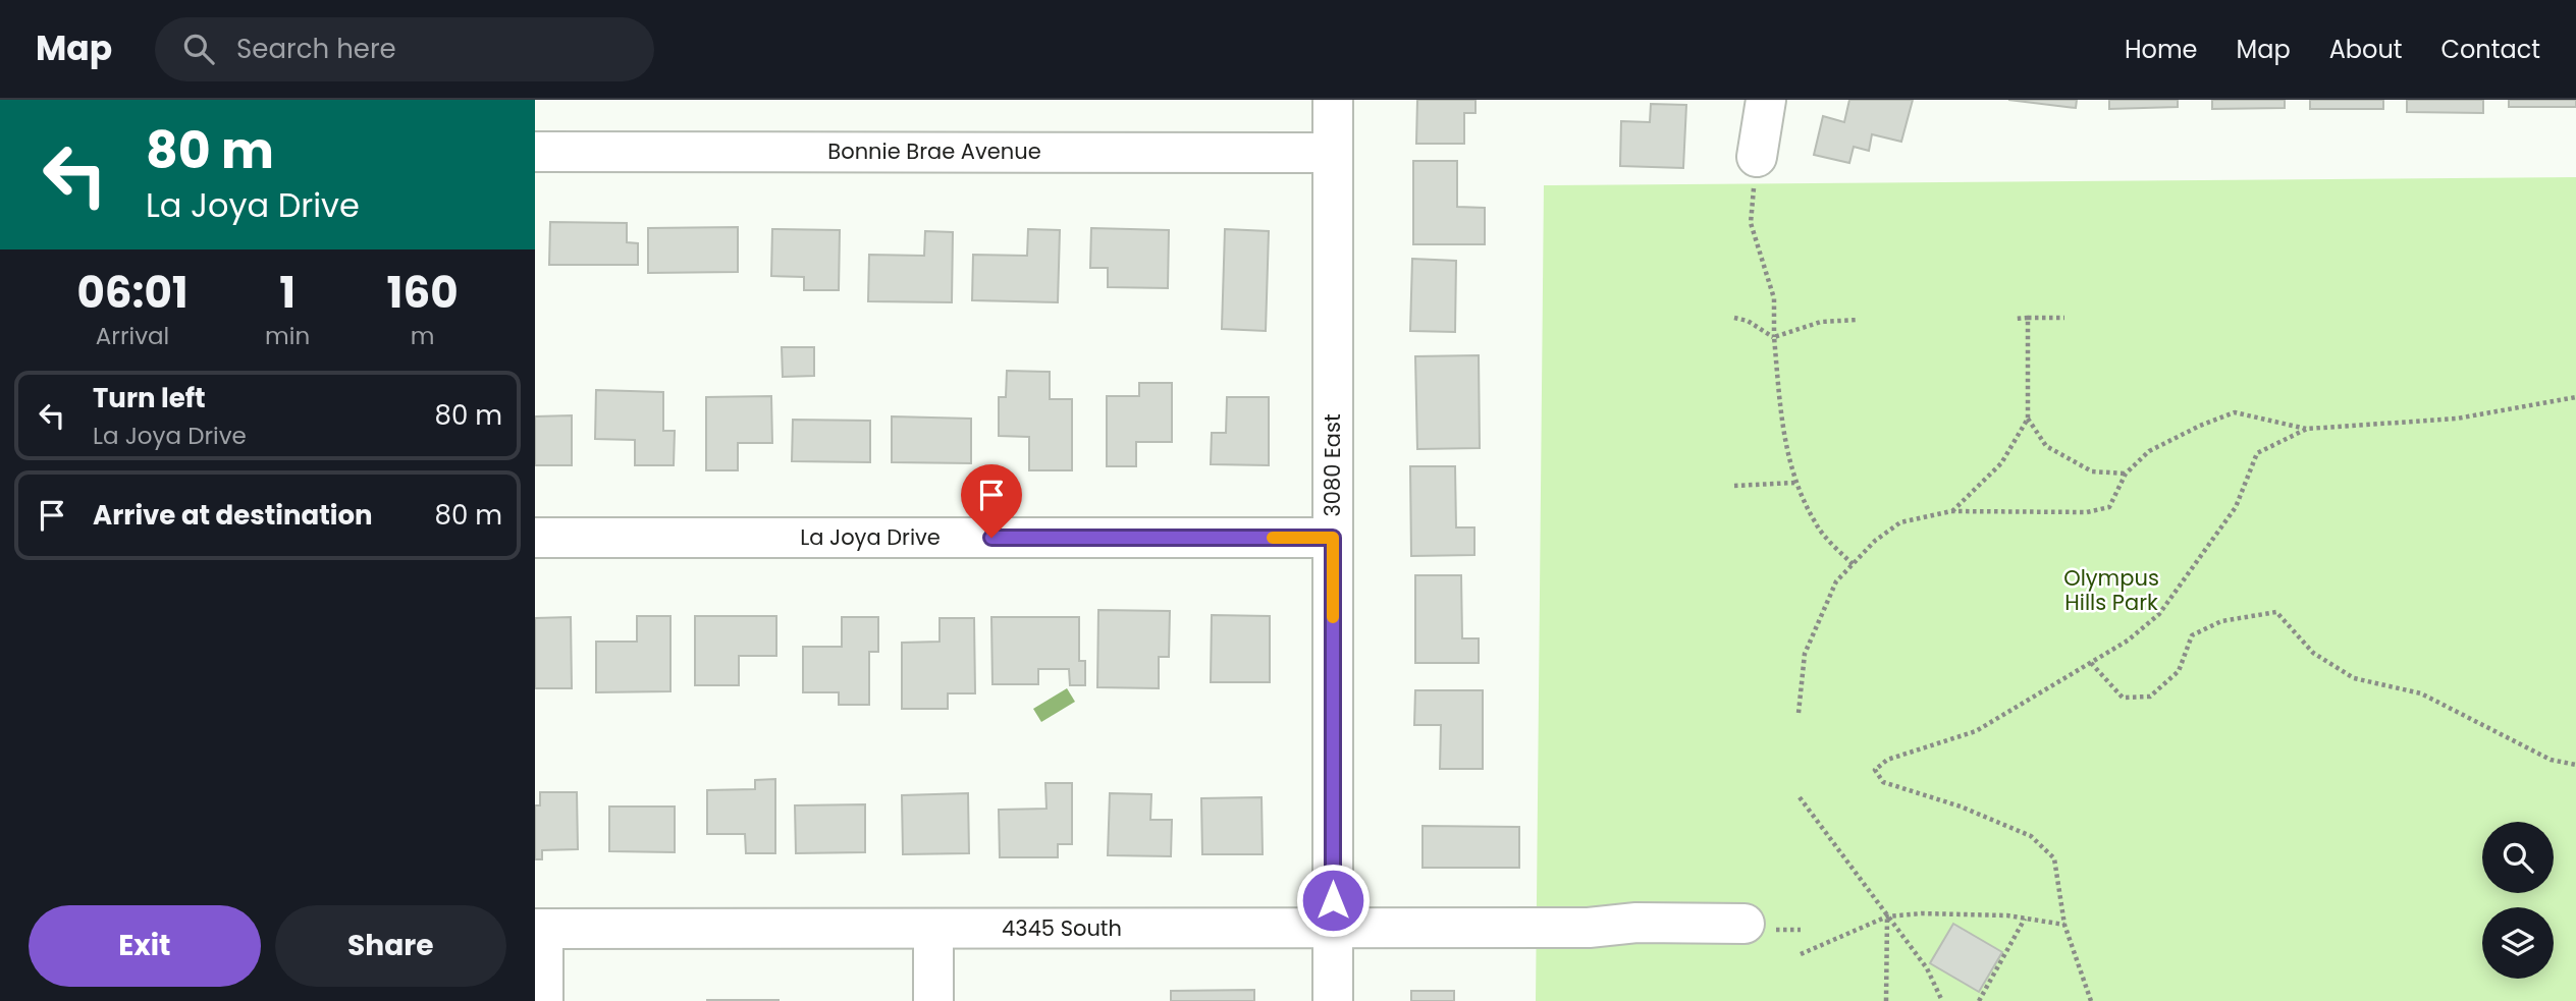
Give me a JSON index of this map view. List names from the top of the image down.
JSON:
{
  "streets": {
    "street": [
      "Bonnie Brae Avenue",
      "3080 East",
      "La Joya Drive",
      "4345 South"
    ]
  },
  "crossings": [
    ["Bonnie Brae Avenue", "3080 East"],
    ["3080 East", "La Joya Drive"],
    ["3080 East", "4345 South"]
  ],
  "parks": ["Olympus Hills Park"],
  "page": {
    "header": "Map",
    "search": "Search here",
    "nav": [
      "Home",
      "Map",
      "About",
      "Contact"
    ],
    "turn": ["80 m", "La Joya Drive"],
    "eta": [
      "06:01",
      "Arrival",
      "1",
      "min",
      "160",
      "m"
    ],
    "list": [
      {
        "name": "Turn left",
        "note": "La Joya Drive",
        "value": "80 m"
      },
      {
        "name": "Arrive at destination",
        "value": "80 m"
      }
    ],
    "buttons": ["Exit", "Share"]
  }
}
